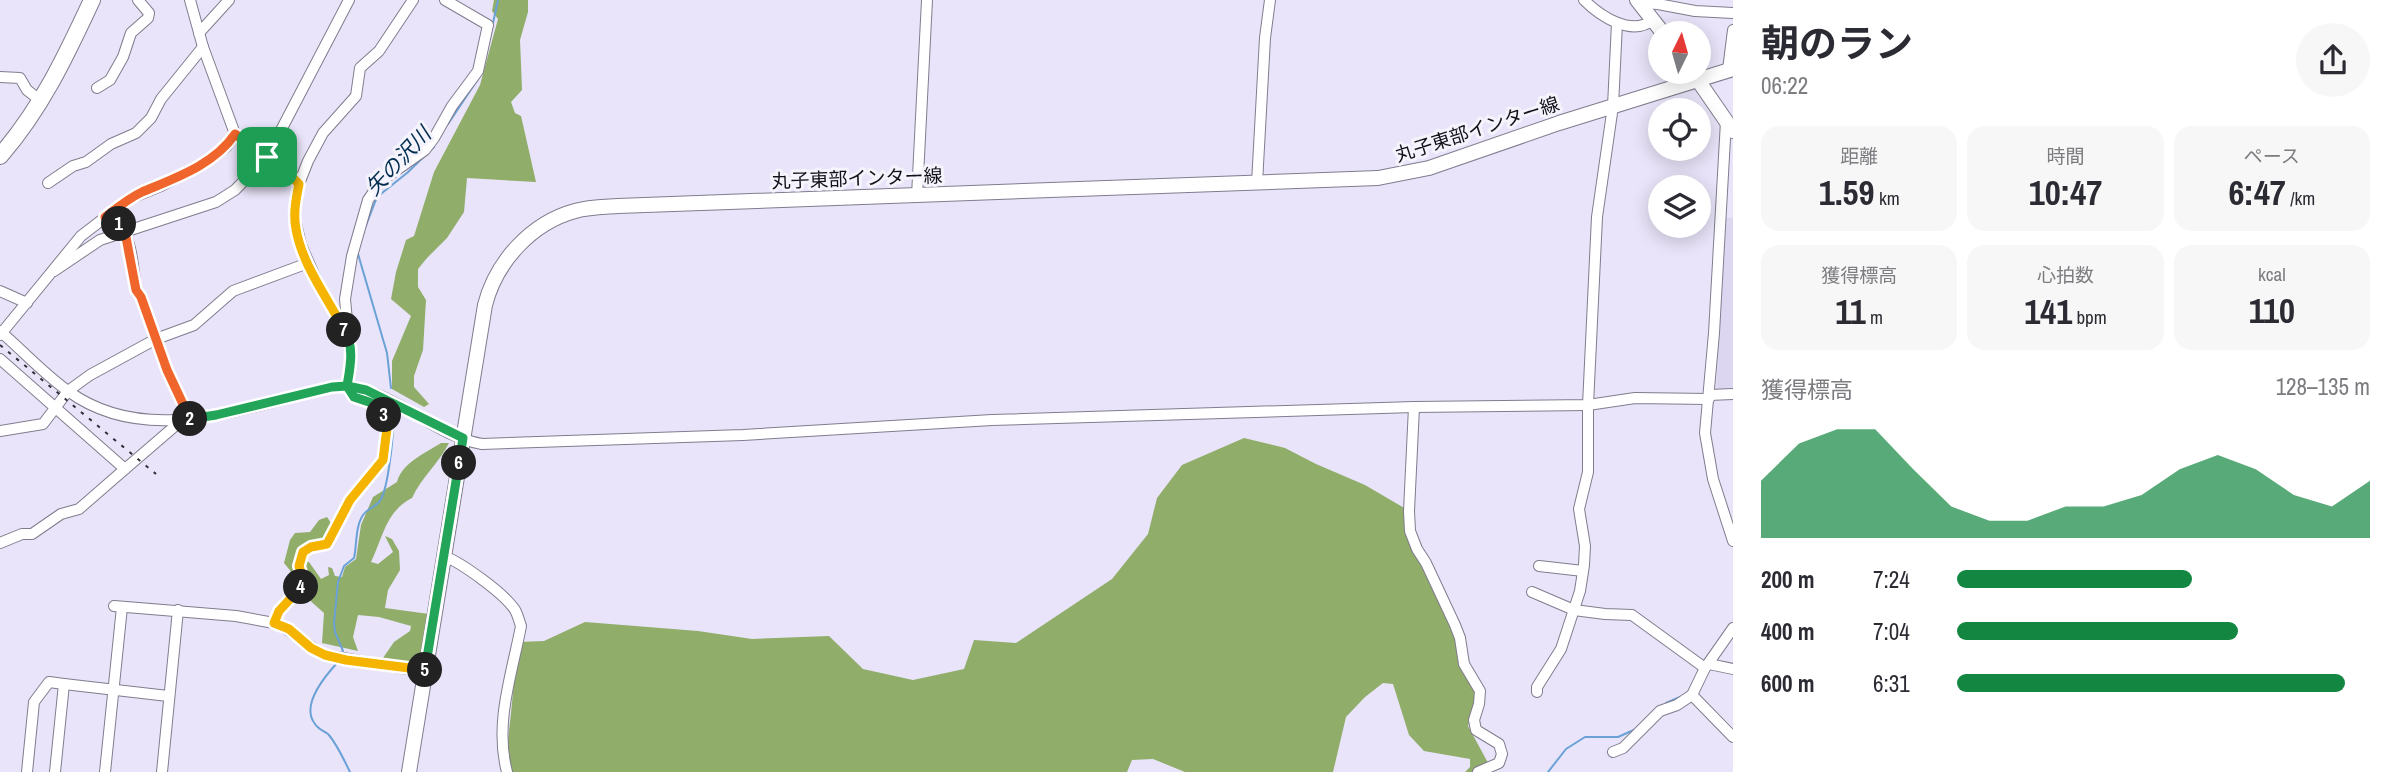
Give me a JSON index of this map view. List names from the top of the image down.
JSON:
{
  "streets": {
    "main road": ["丸子東部インター線"]
  },
  "water": ["矢の沢川"],
  "north": "top",
  "page": {
    "heading": ["朝のラン", "06:22"],
    "stats": [
      ["距離", "1.59 km"],
      ["時間", "10:47"],
      ["ペース", "6:47 /km"],
      ["獲得標高", "11 m"],
      ["心拍数", "141 bpm"],
      ["kcal", "110"]
    ],
    "pins": [
      "1",
      "7",
      "3",
      "2",
      "6",
      "4",
      "5"
    ],
    "chart": ["獲得標高", "128–135 m"],
    "list": [
      {
        "name": "200 m",
        "note": "7:24"
      },
      {
        "name": "400 m",
        "note": "7:04"
      },
      {
        "name": "600 m",
        "note": "6:31"
      }
    ]
  }
}
